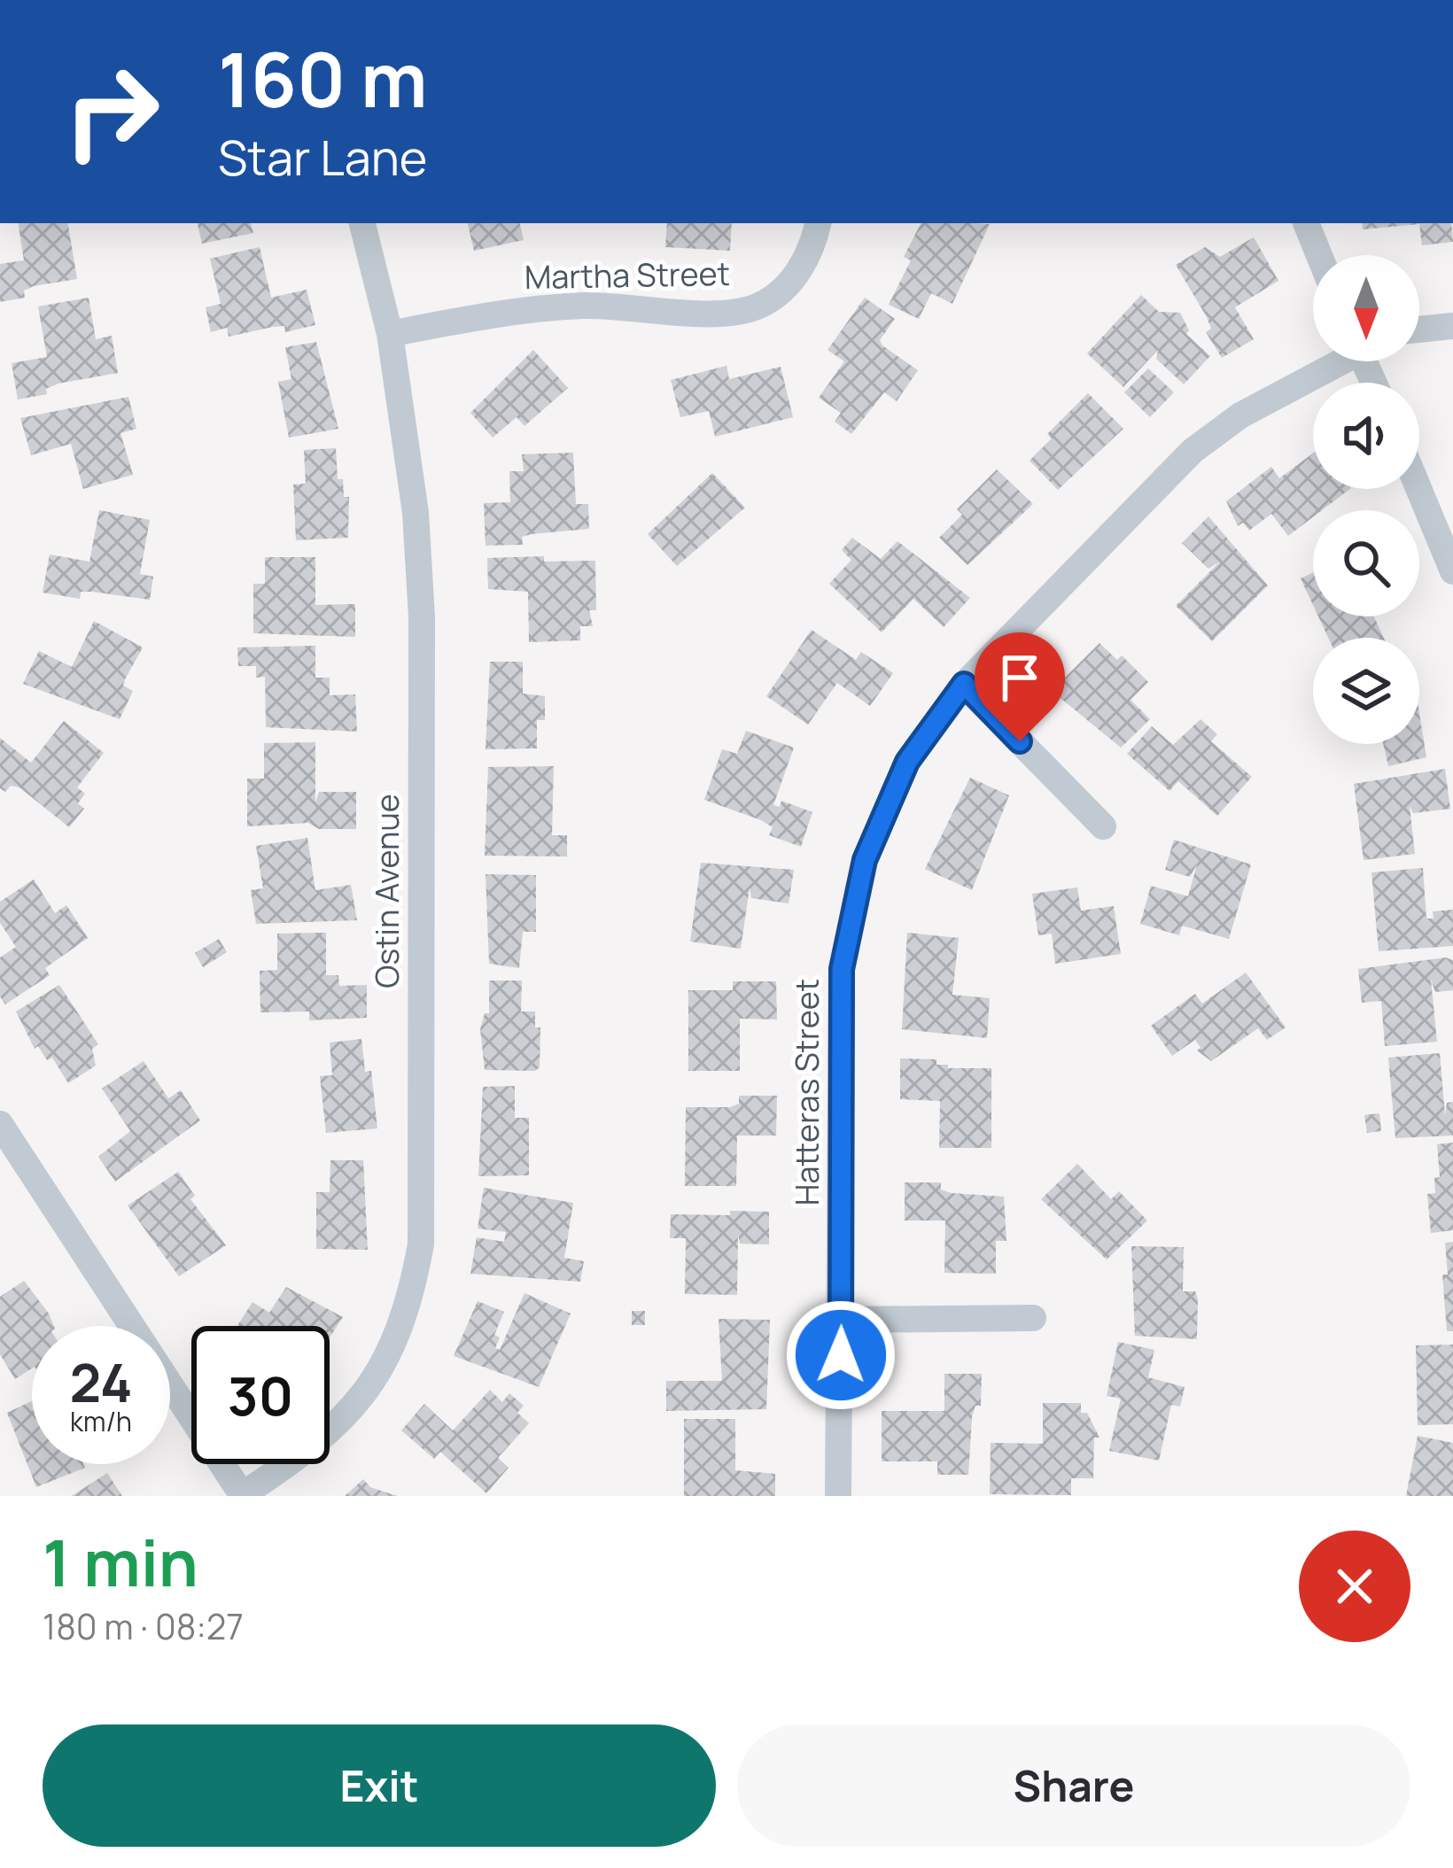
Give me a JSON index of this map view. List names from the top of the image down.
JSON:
{
  "streets": {
    "street": ["Martha Street", "Ostin Avenue", "Hatteras Street"]
  },
  "crossings": [
    ["Martha Street", "Ostin Avenue"]
  ],
  "north": "bottom",
  "page": {
    "turn": ["160 m", "Star Lane"],
    "speed": "24 km/h",
    "limit": "30",
    "heading": ["1 min", "180 m · 08:27"],
    "buttons": ["Exit", "Share"]
  }
}
